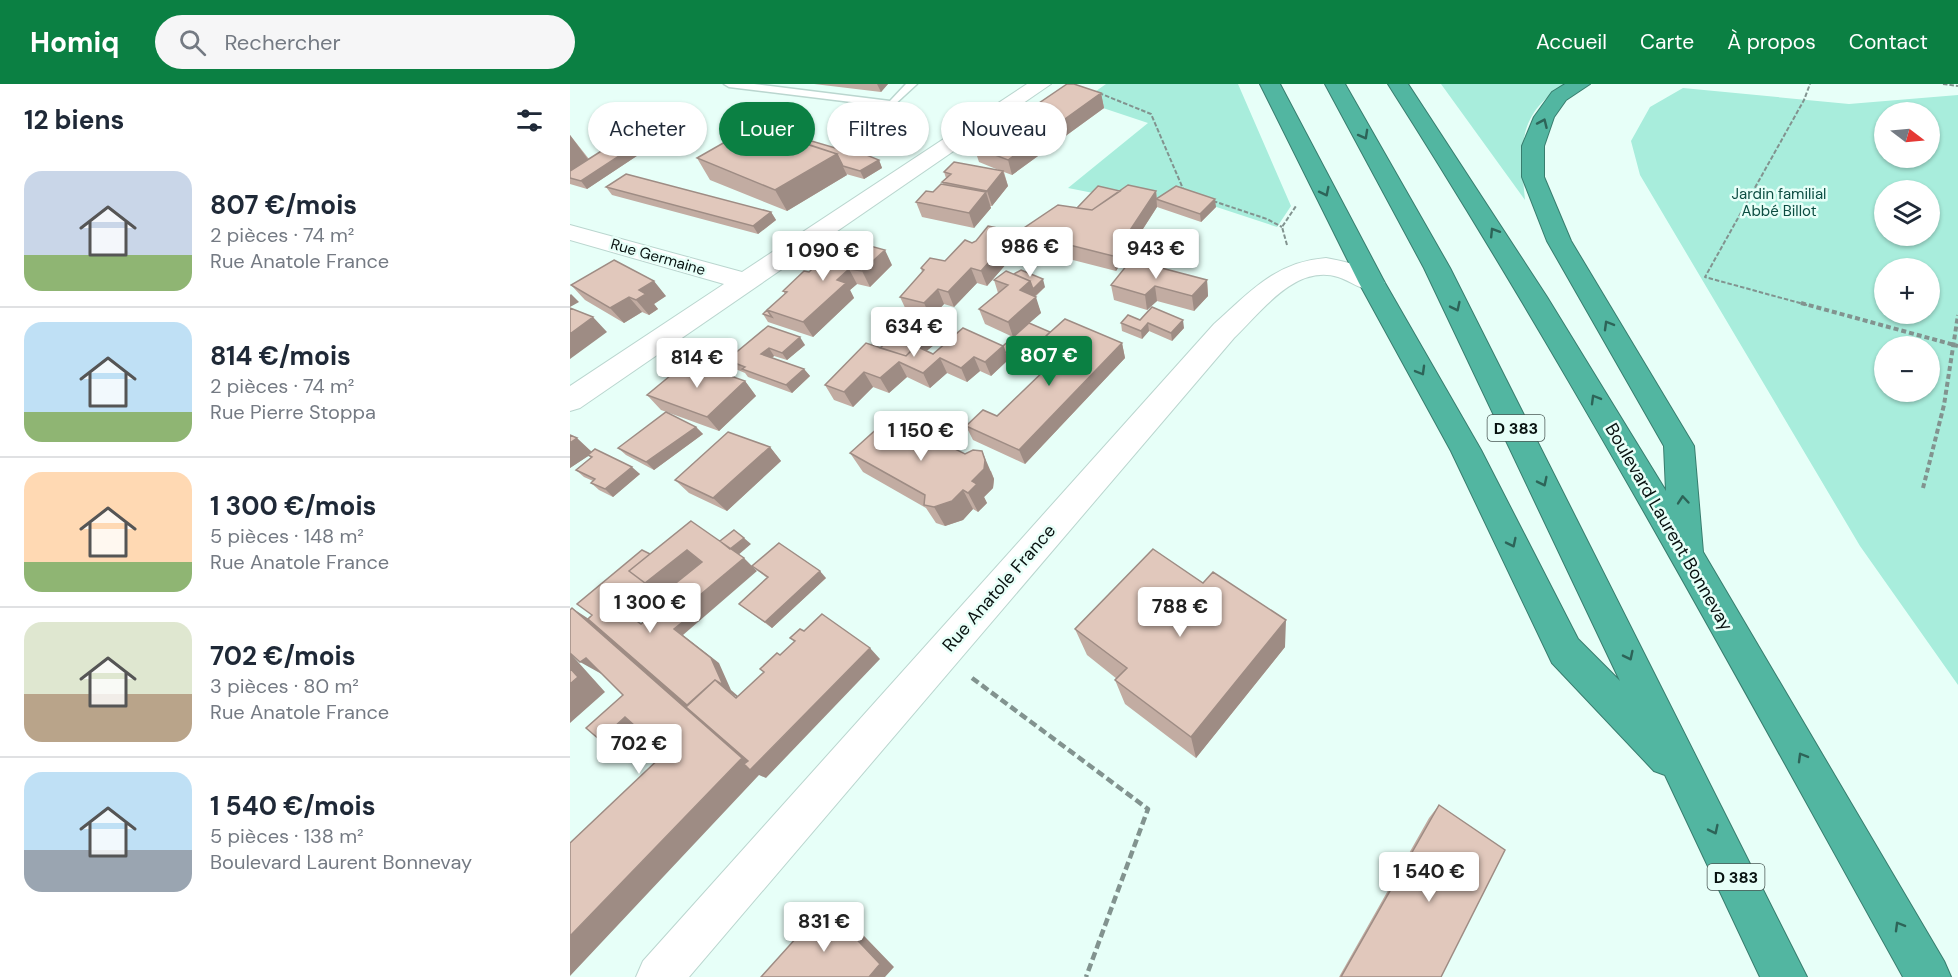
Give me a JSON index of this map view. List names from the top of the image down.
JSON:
{
  "streets": {
    "highway": ["D 383", "Boulevard Laurent Bonnevay"],
    "street": ["Rue Germaine", "Rue Anatole France"]
  },
  "parks": ["Jardin familial Abbé Billot"],
  "north": "right",
  "page": {
    "header": "Homiq",
    "search": "Rechercher",
    "nav": [
      "Accueil",
      "Carte",
      "À propos",
      "Contact"
    ],
    "heading": "12 biens",
    "map_buttons": ["+", "−"],
    "chip": [
      "Acheter",
      "Louer",
      "Filtres",
      "Nouveau"
    ],
    "list": [
      {
        "name": "807 €/mois",
        "note": "2 pièces · 74 m² · Rue Anatole France"
      },
      {
        "name": "814 €/mois",
        "note": "2 pièces · 74 m² · Rue Pierre Stoppa"
      },
      {
        "name": "1 300 €/mois",
        "note": "5 pièces · 148 m² · Rue Anatole France"
      },
      {
        "name": "702 €/mois",
        "note": "3 pièces · 80 m² · Rue Anatole France"
      },
      {
        "name": "1 540 €/mois",
        "note": "5 pièces · 138 m² · Boulevard Laurent Bonnevay"
      }
    ],
    "price": [
      "986 €",
      "943 €",
      "1 090 €",
      "634 €",
      "807 €",
      "814 €",
      "1 150 €",
      "1 300 €",
      "788 €",
      "702 €",
      "1 540 €",
      "831 €"
    ]
  }
}
